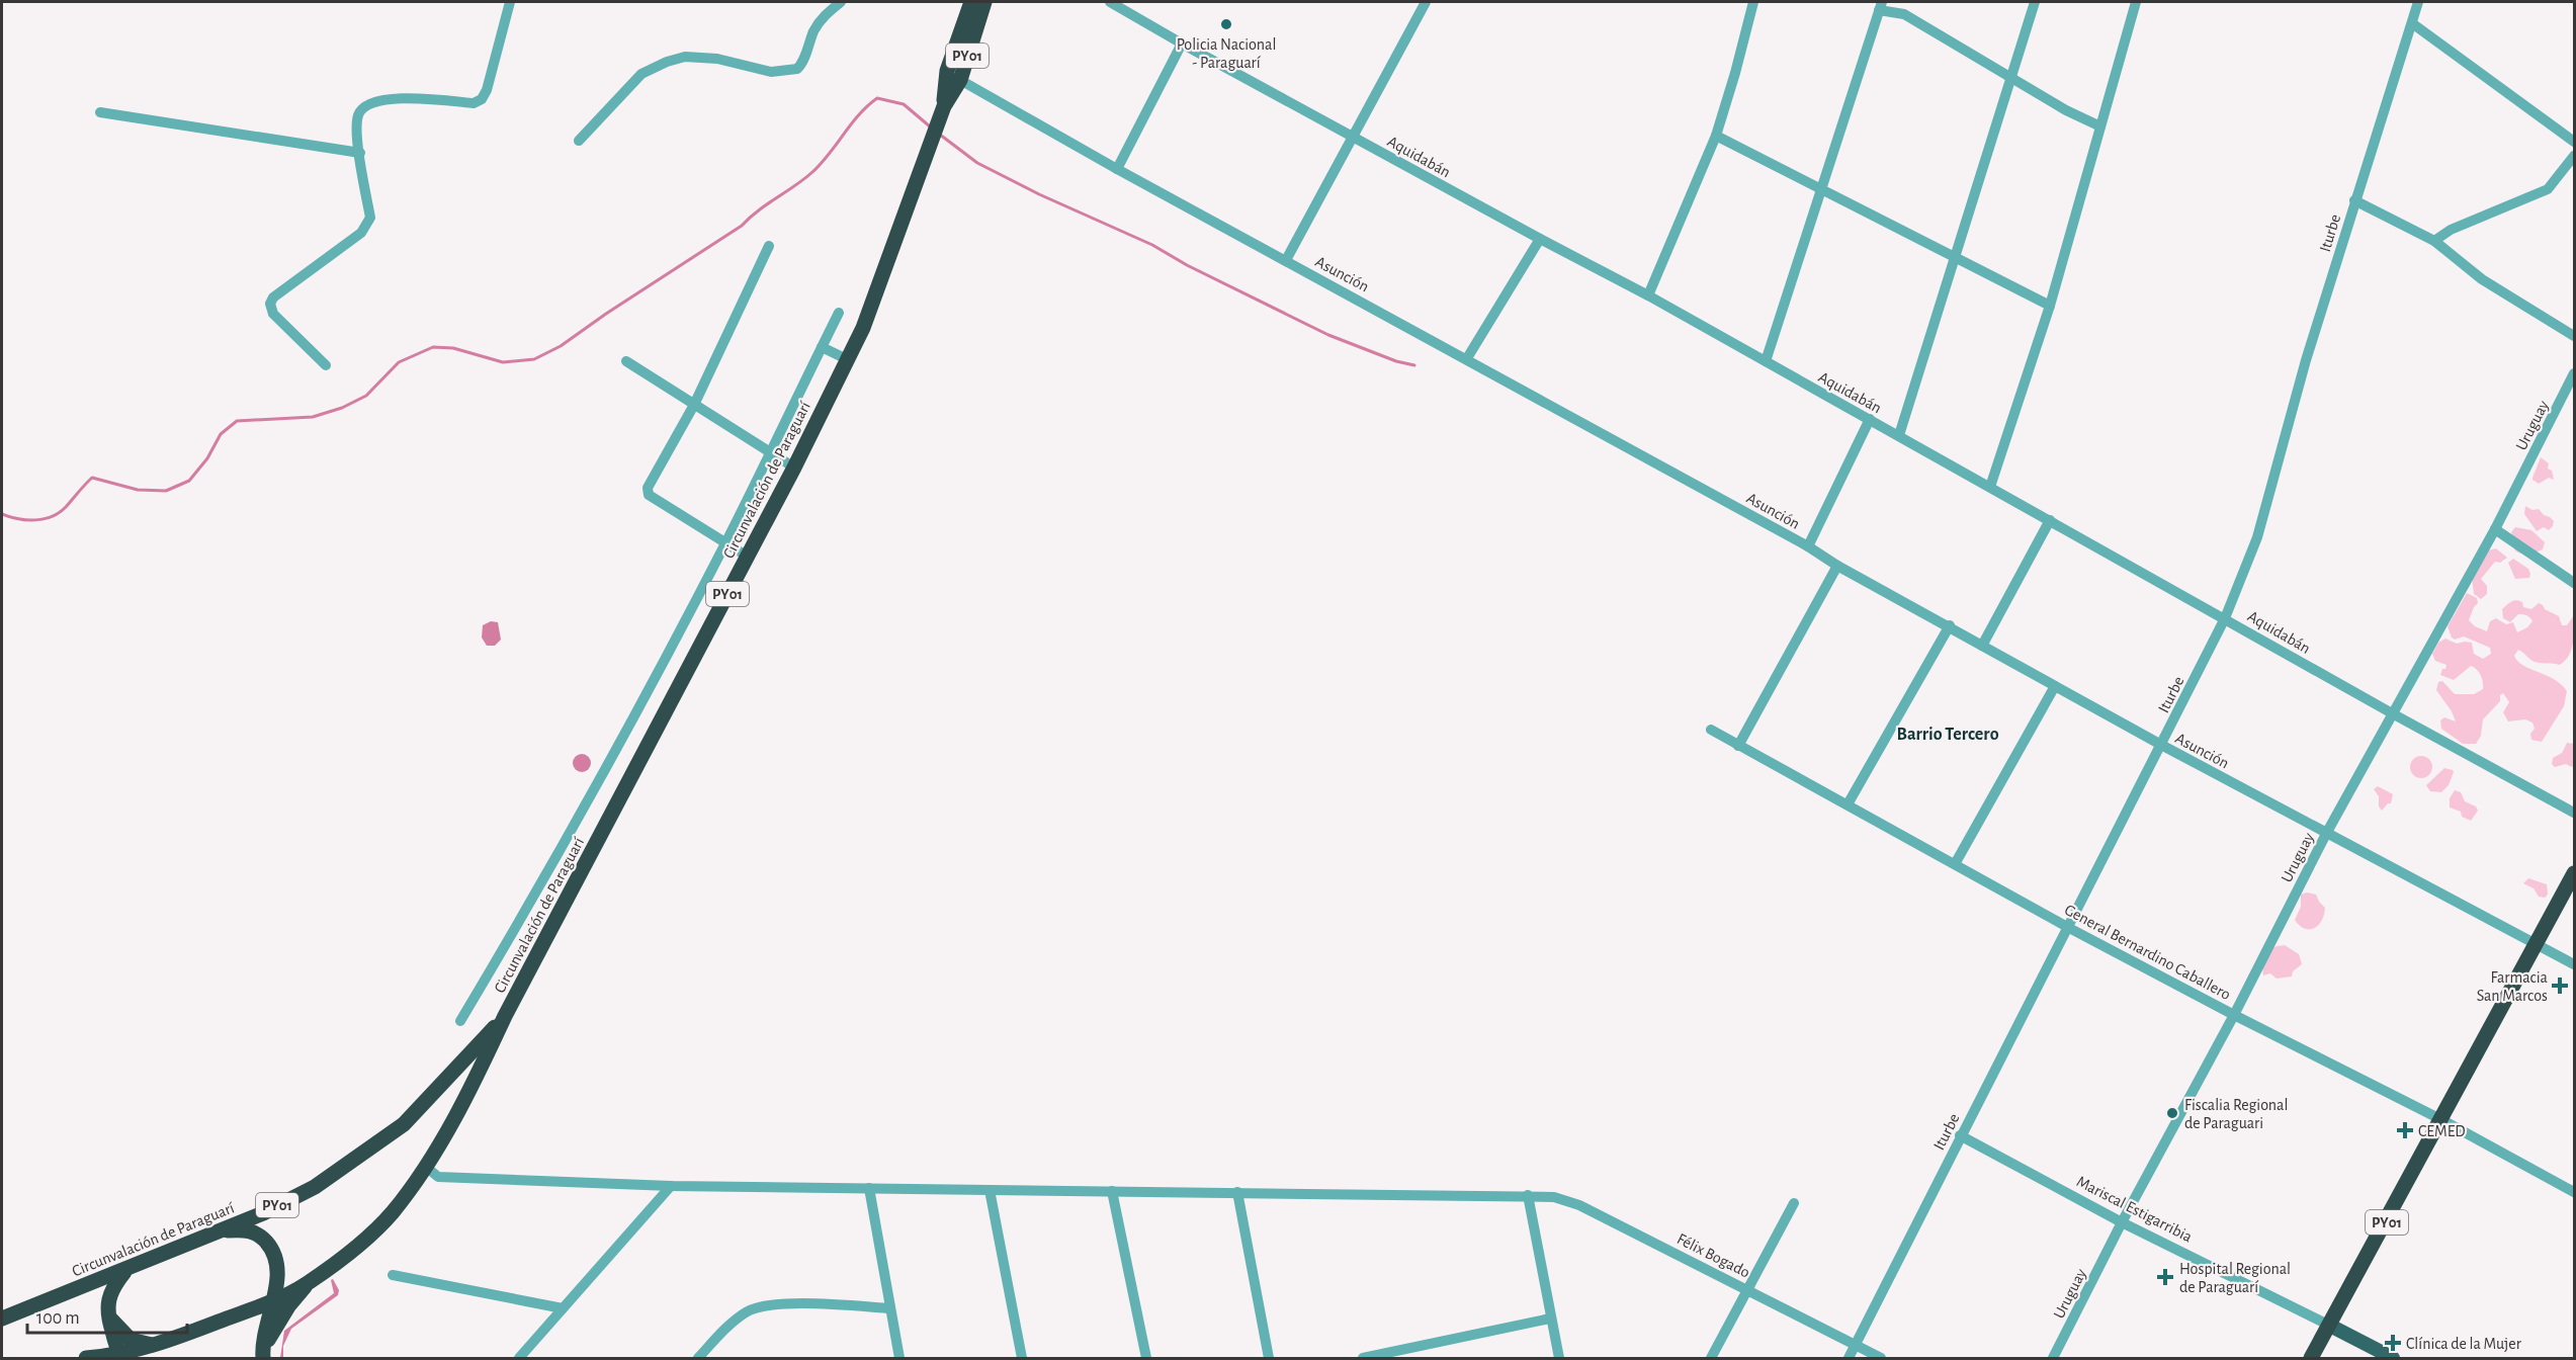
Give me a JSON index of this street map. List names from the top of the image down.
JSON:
{
  "streets": {
    "highway": ["PY01", "Circunvalación de Paraguarí"],
    "main road": ["Mariscal Estigarribia"],
    "street": [
      "Aquidabán",
      "Iturbe",
      "Asunción",
      "Uruguay",
      "General Bernardino Caballero",
      "Félix Bogado"
    ]
  },
  "crossings": [
    ["PY01", "Asunción"],
    ["PY01", "General Bernardino Caballero"],
    ["PY01", "Mariscal Estigarribia"],
    ["Aquidabán", "Iturbe"],
    ["Aquidabán", "Uruguay"],
    ["Iturbe", "Asunción"],
    ["Iturbe", "General Bernardino Caballero"],
    ["Iturbe", "Mariscal Estigarribia"],
    ["Iturbe", "Félix Bogado"],
    ["Asunción", "Uruguay"],
    ["Asunción", "Circunvalación de Paraguarí"],
    ["Uruguay", "General Bernardino Caballero"],
    ["Uruguay", "Mariscal Estigarribia"],
    ["Circunvalación de Paraguarí", "Félix Bogado"]
  ],
  "districts": ["Barrio Tercero"],
  "places": {
    "other": ["Policia Nacional - Paraguarí", "Fiscalia Regional de Paraguari"],
    "health": [
      "Farmacia San Marcos",
      "CEMED",
      "Hospital Regional de Paraguarí",
      "Clínica de la Mujer"
    ]
  },
  "scale_bar": "100 m"
}
